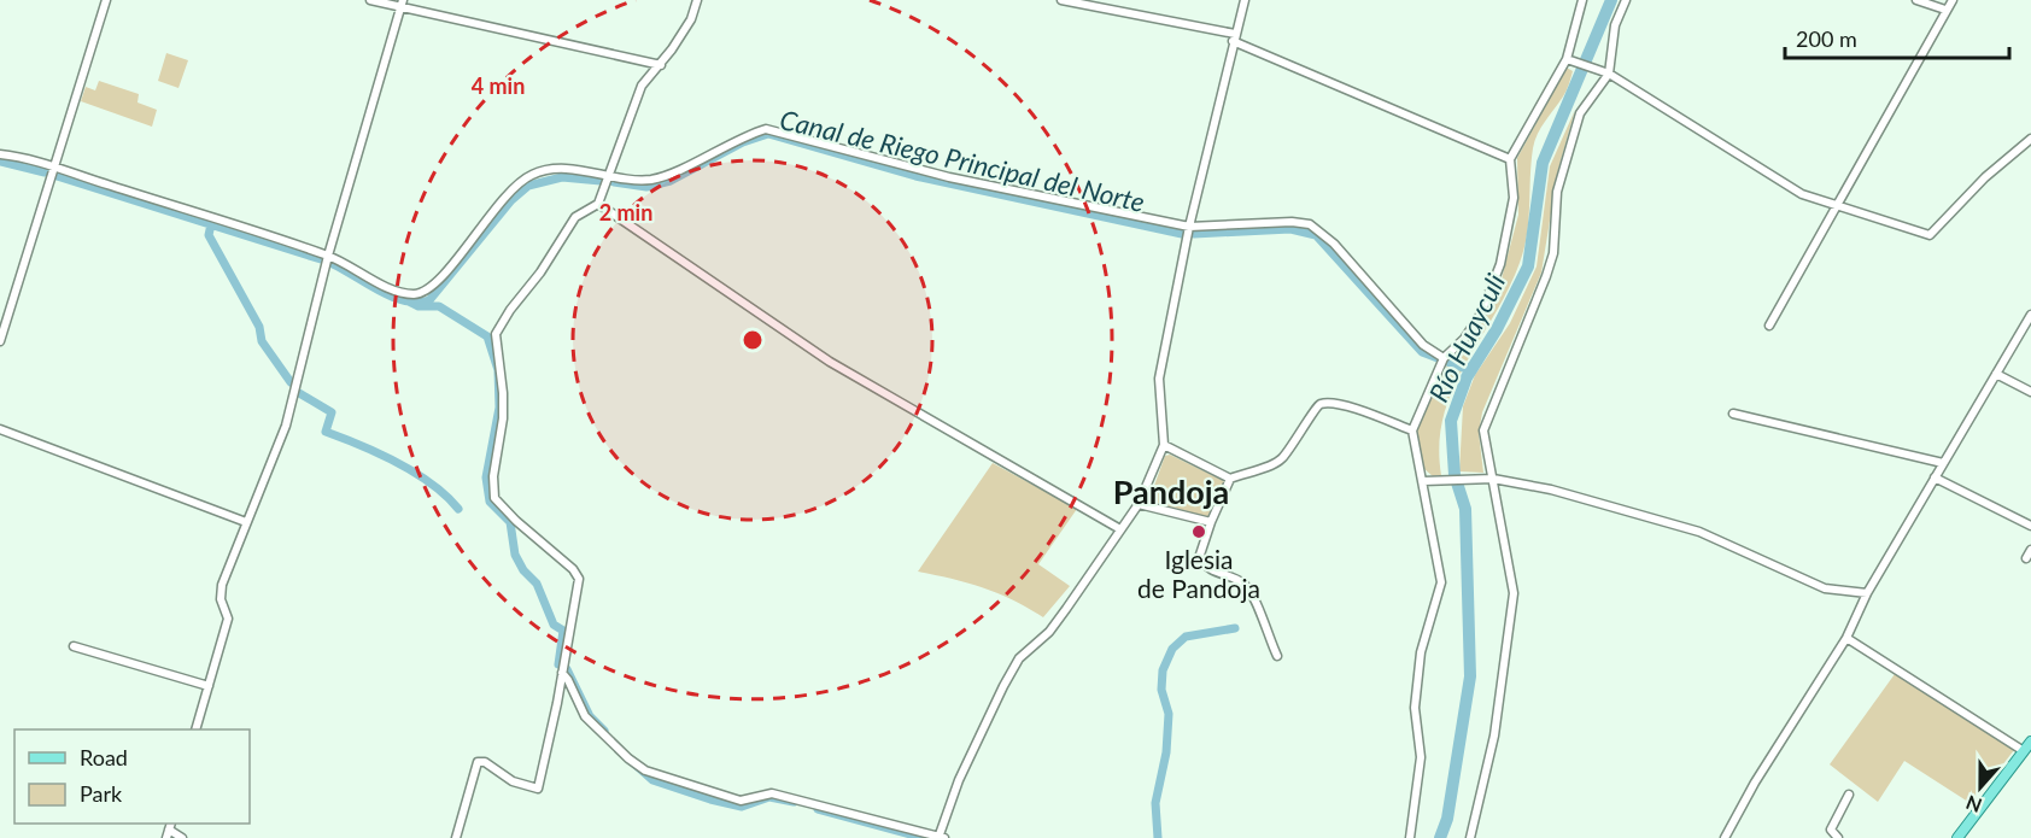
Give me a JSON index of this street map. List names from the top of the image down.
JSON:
{
  "districts": ["Pandoja"],
  "water": ["Canal de Riego Principal del Norte", "Río Huayculi"],
  "places": ["Iglesia de Pandoja"],
  "legend": ["Road", "Park"],
  "scale_bar": "200 m",
  "north": "bottom",
  "rings": ["4 min", "2 min"]
}
